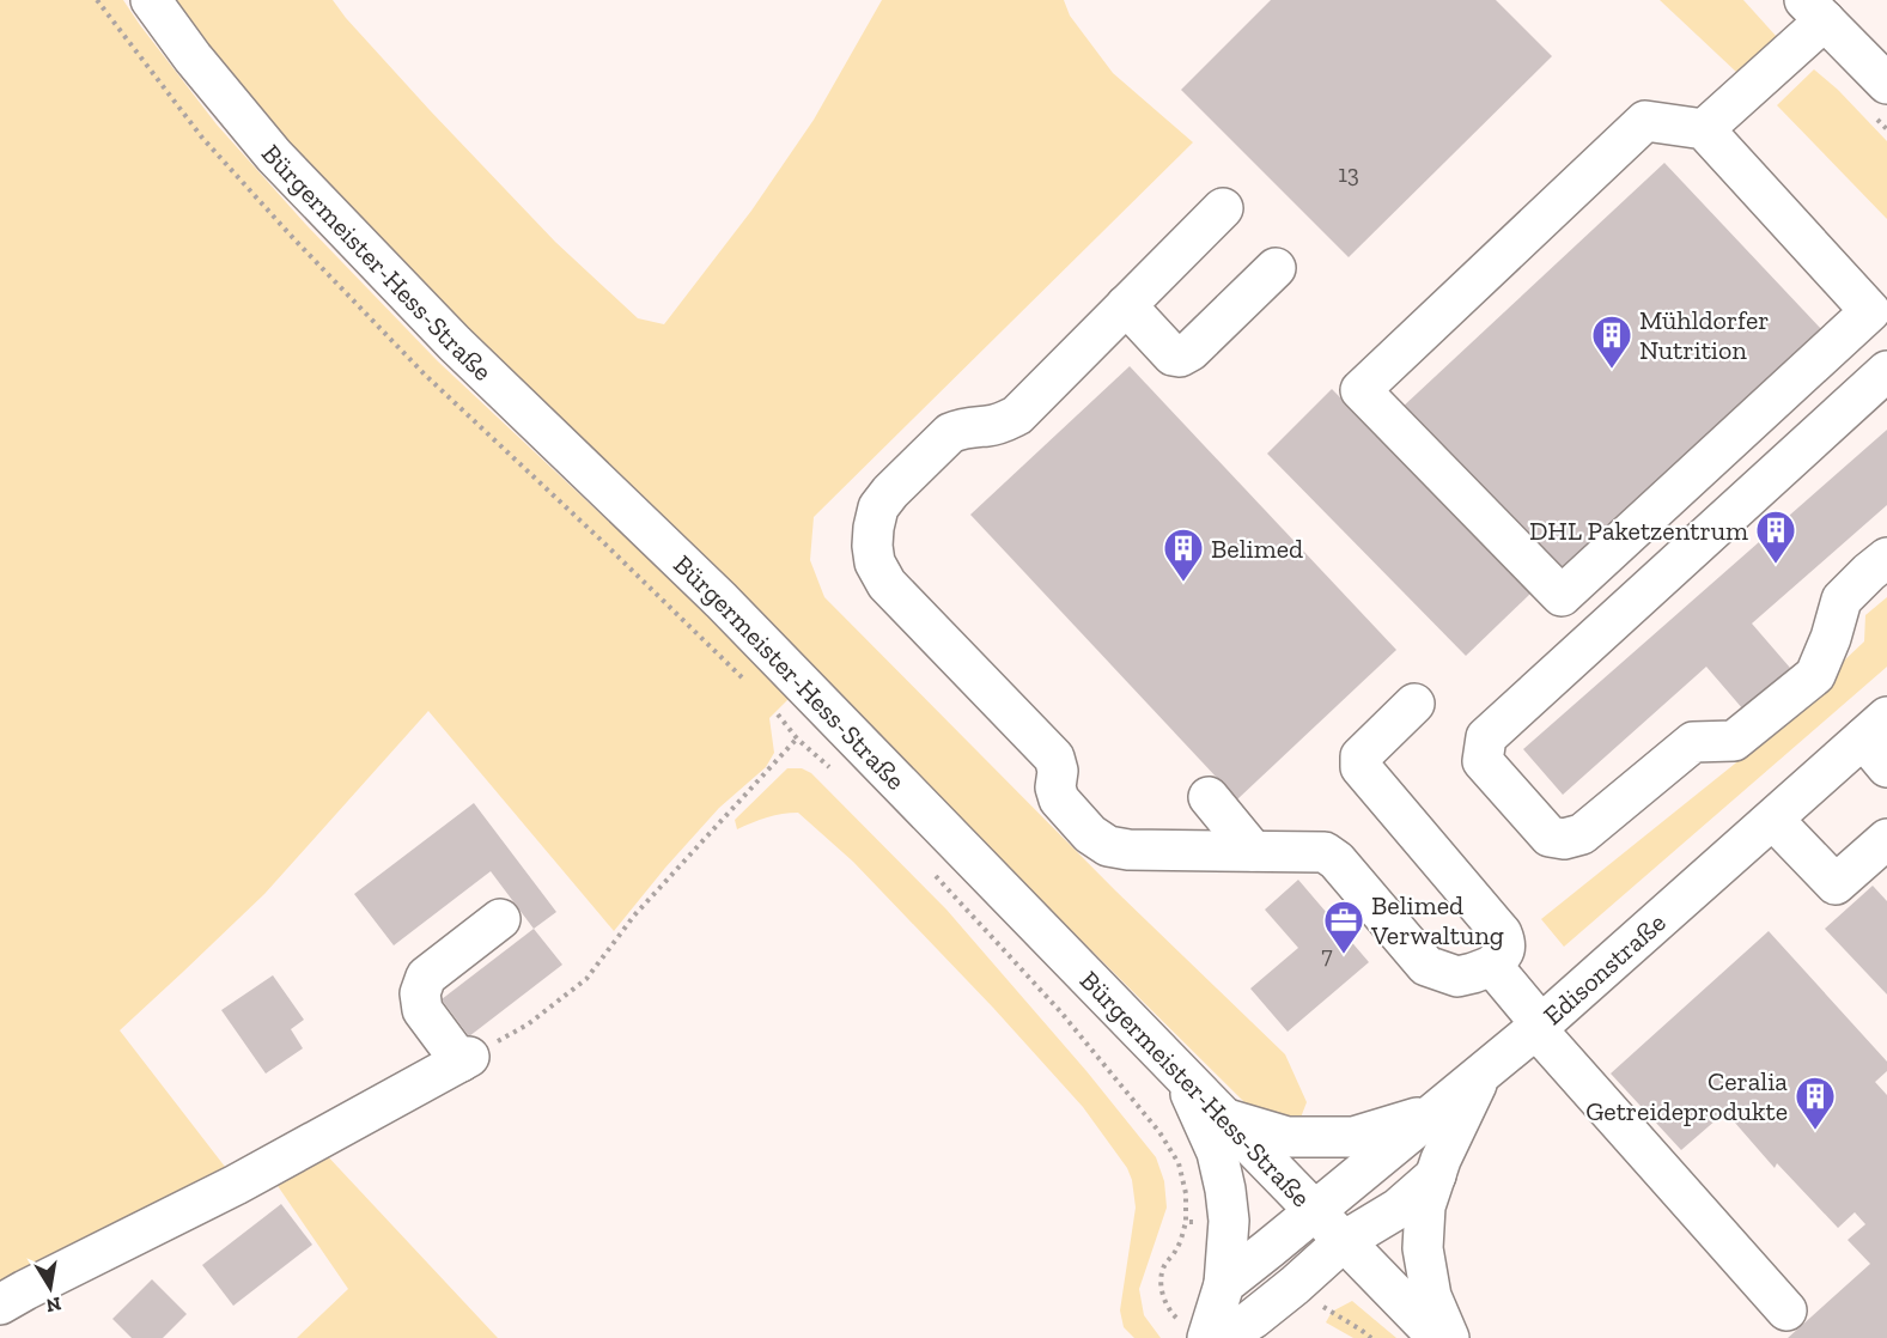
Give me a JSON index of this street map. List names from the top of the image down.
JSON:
{
  "streets": {
    "street": ["Bürgermeister-Hess-Straße", "Edisonstraße"]
  },
  "crossings": [
    ["Bürgermeister-Hess-Straße", "Edisonstraße"]
  ],
  "places": {
    "building": [
      "Mühldorfer Nutrition",
      "DHL Paketzentrum",
      "Belimed",
      "Ceralia Getreideprodukte"
    ],
    "office": ["Belimed Verwaltung"]
  },
  "house_numbers": ["13", "7"],
  "north": "bottom"
}
